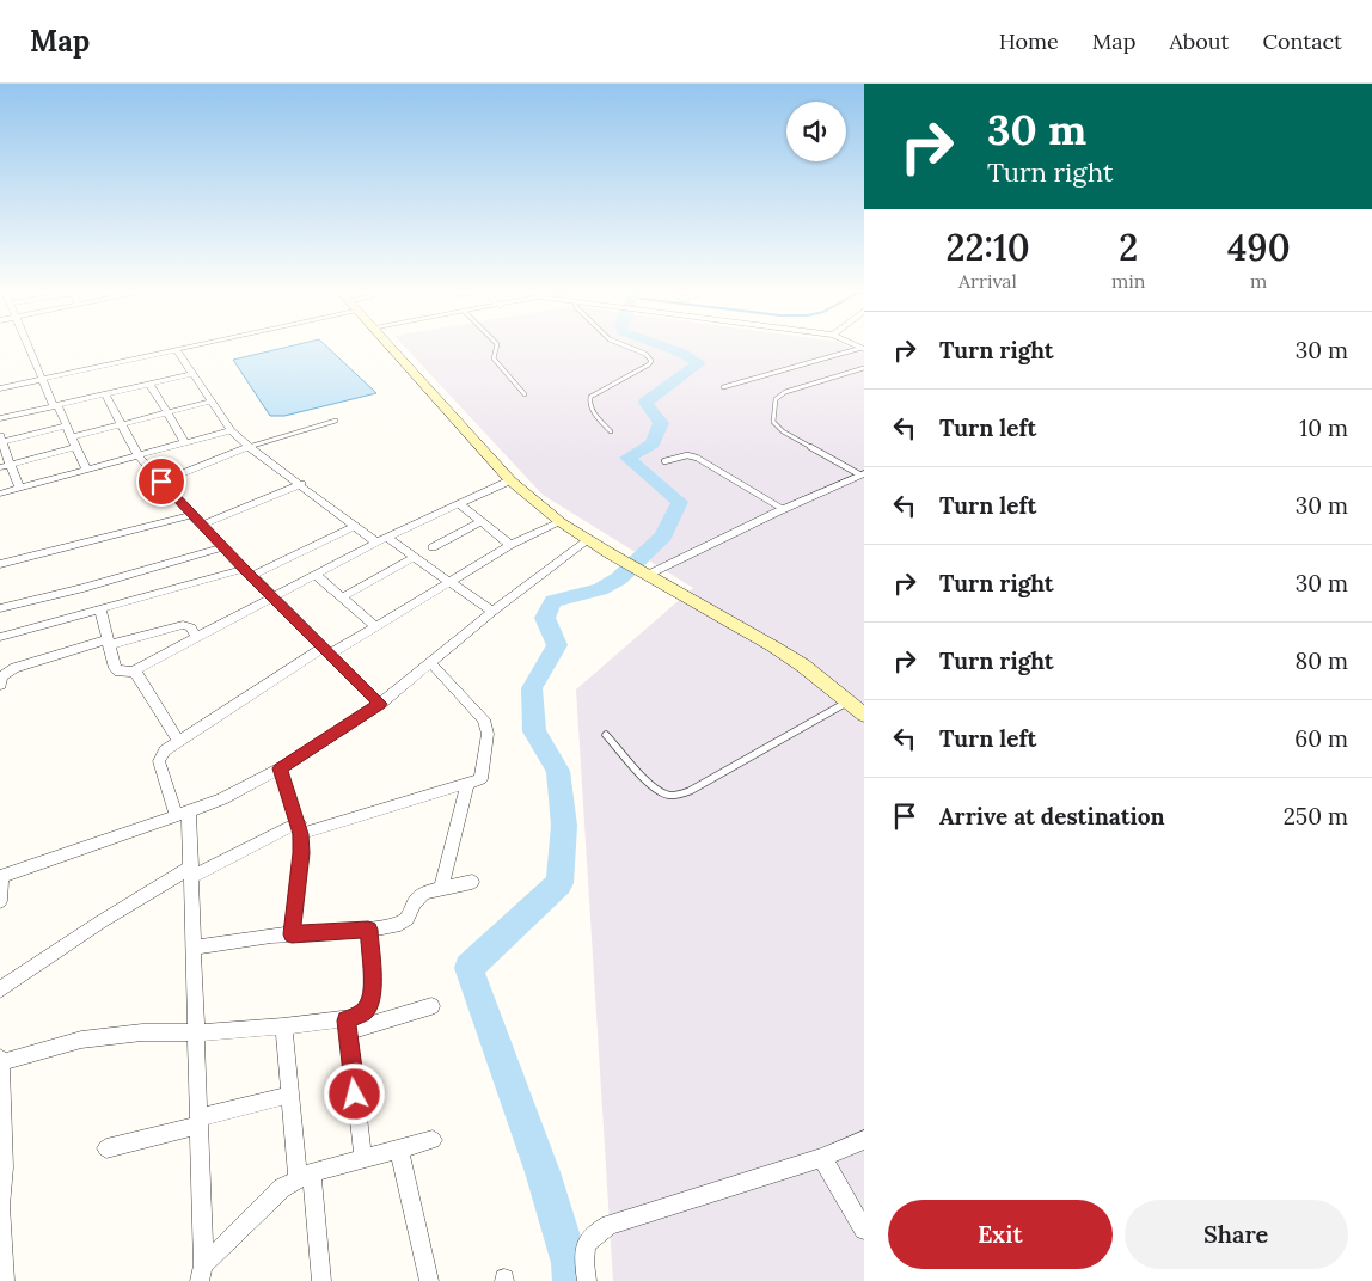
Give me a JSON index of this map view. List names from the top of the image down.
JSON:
{
  "page": {
    "header": "Map",
    "nav": [
      "Home",
      "Map",
      "About",
      "Contact"
    ],
    "turn": ["30 m", "Turn right"],
    "eta": [
      "22:10",
      "Arrival",
      "2",
      "min",
      "490",
      "m"
    ],
    "list": [
      {
        "name": "Turn right",
        "value": "30 m"
      },
      {
        "name": "Turn left",
        "value": "10 m"
      },
      {
        "name": "Turn left",
        "value": "30 m"
      },
      {
        "name": "Turn right",
        "value": "30 m"
      },
      {
        "name": "Turn right",
        "value": "80 m"
      },
      {
        "name": "Turn left",
        "value": "60 m"
      },
      {
        "name": "Arrive at destination",
        "value": "250 m"
      }
    ],
    "buttons": ["Exit", "Share"]
  }
}
